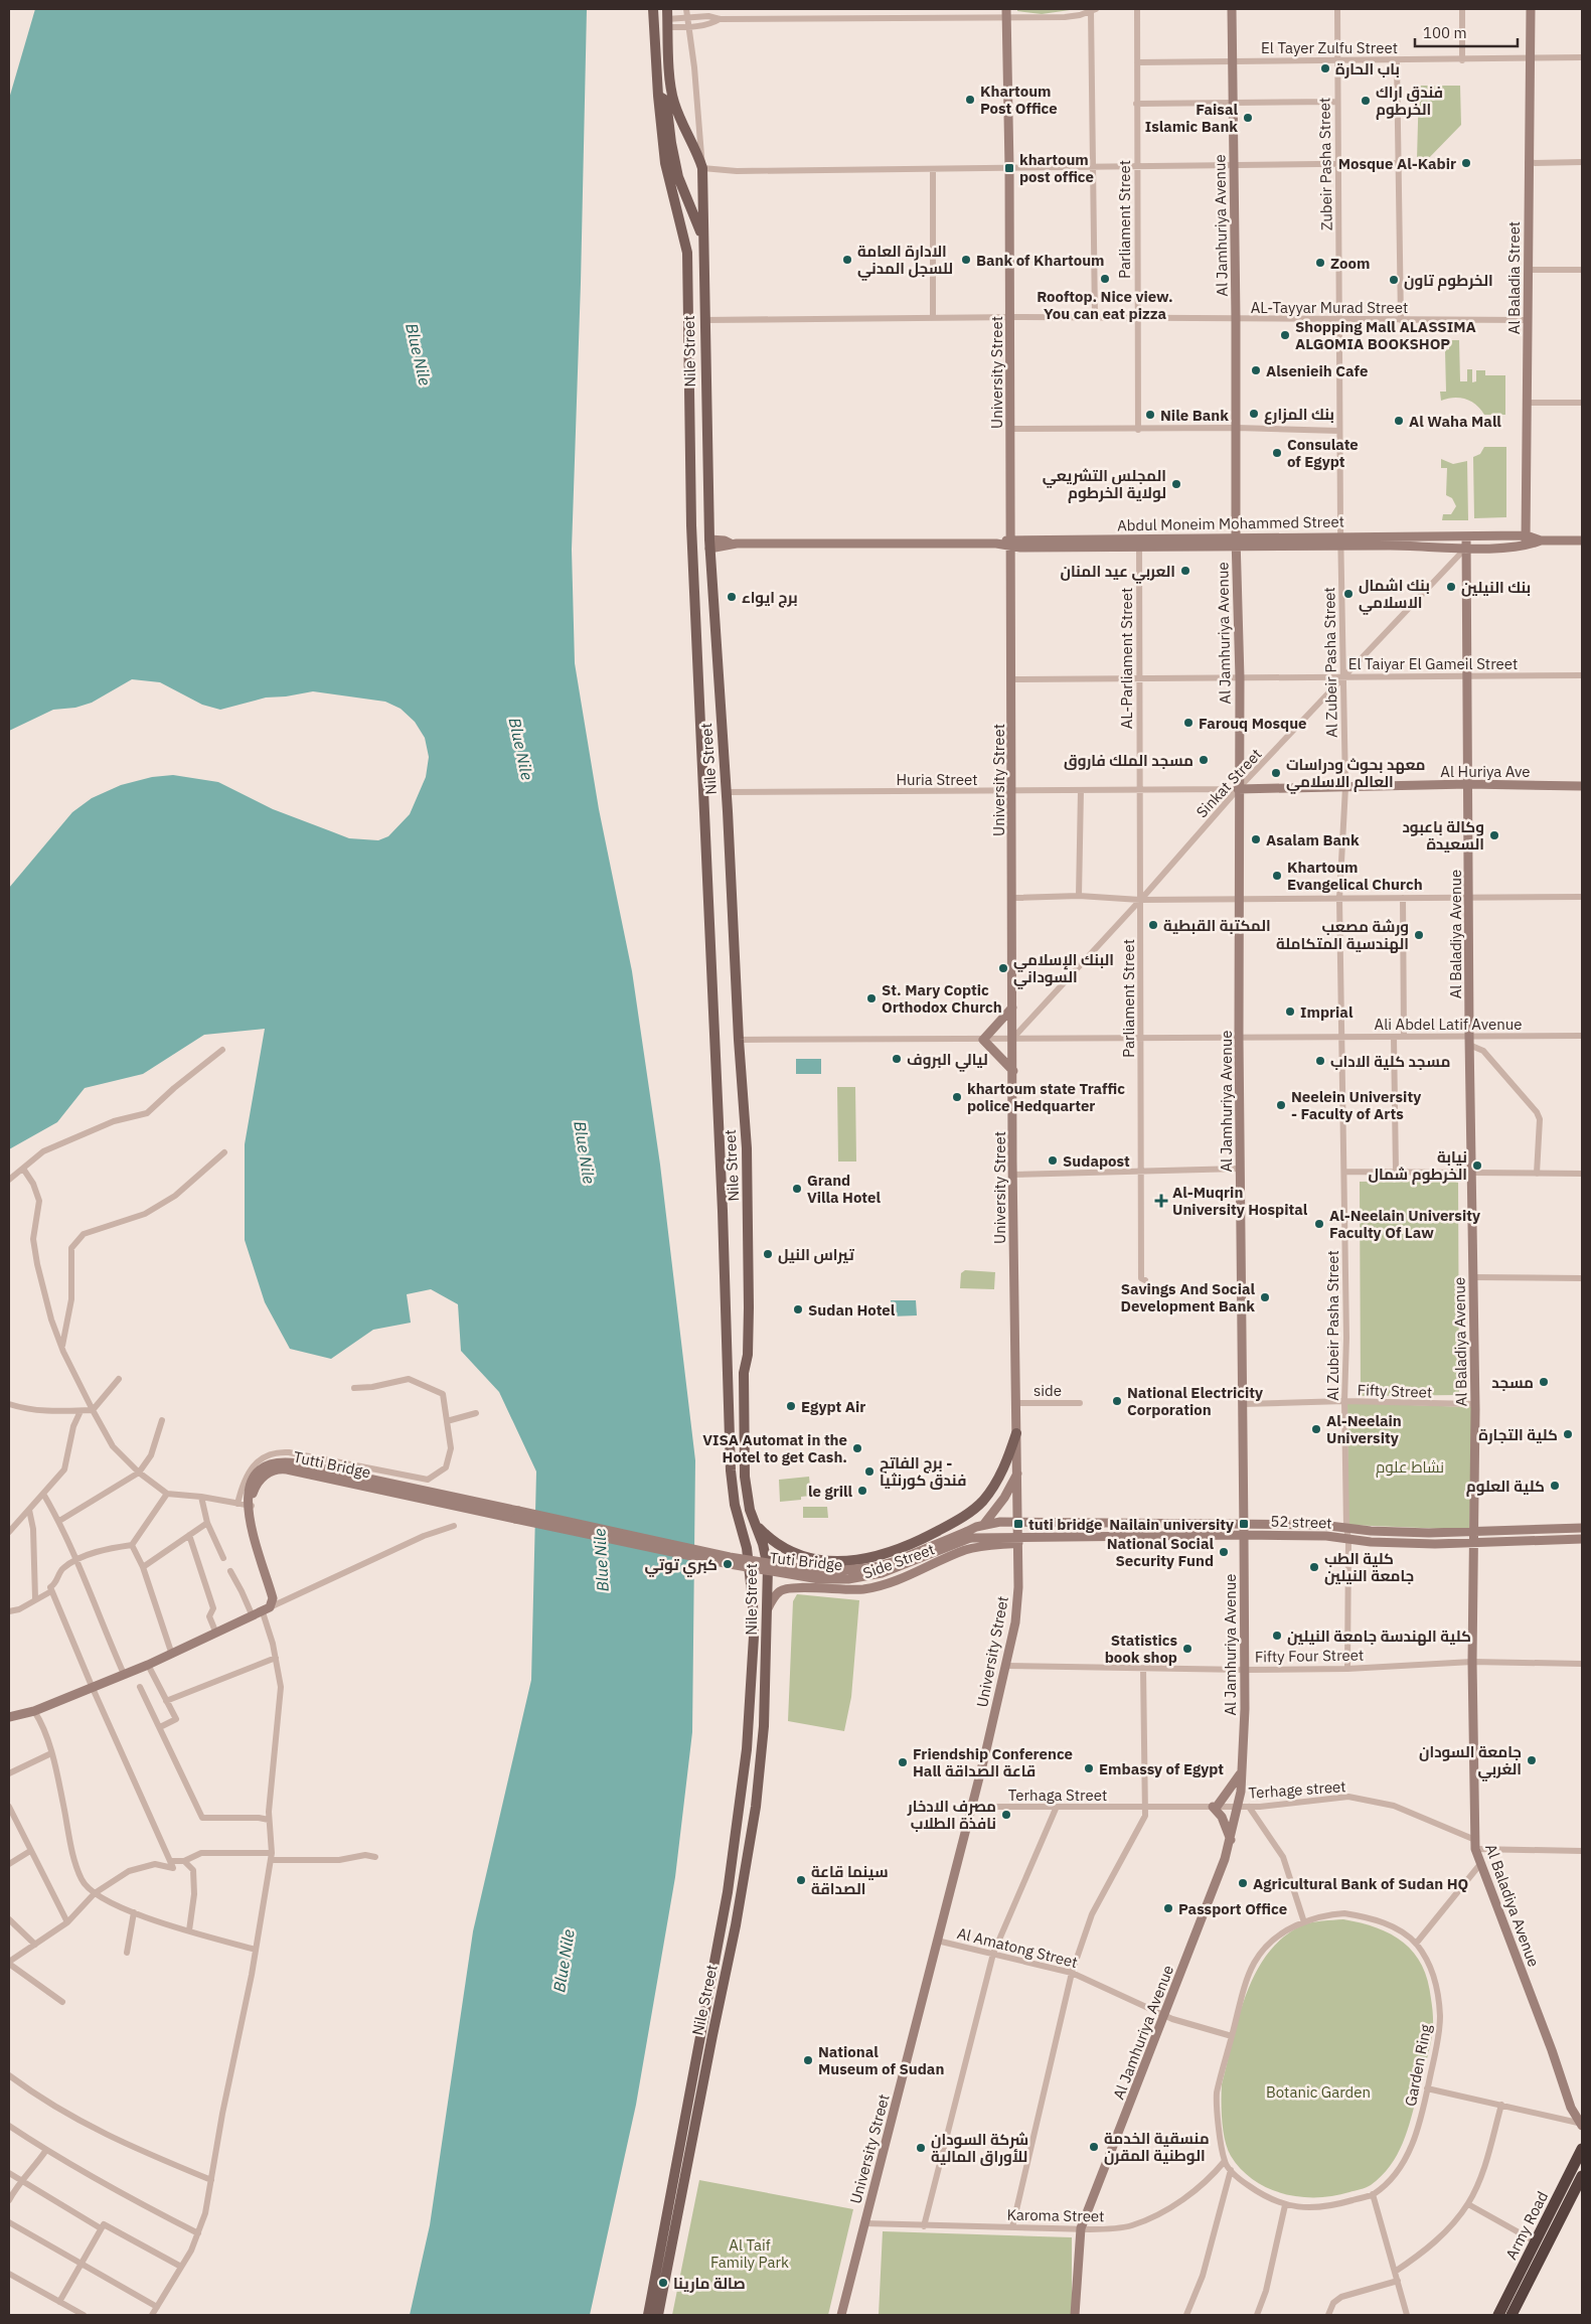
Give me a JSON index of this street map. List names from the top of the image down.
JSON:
{
  "streets": {
    "highway": ["Army Road"],
    "main road": ["Nile Street"],
    "street": [
      "El Tayer Zulfu Street",
      "Zubeir Pasha Street",
      "Parliament Street",
      "Al Jamhuriya Avenue",
      "Al Baladia Street",
      "AL-Tayyar Murad Street",
      "University Street",
      "Abdul Moneim Mohammed Street",
      "AL-Parliament Street",
      "Al Zubeir Pasha Street",
      "El Taiyar El Gameil Street",
      "Al Huriya Ave",
      "Huria Street",
      "Sinkat Street",
      "Al Baladiya Avenue",
      "Ali Abdel Latif Avenue",
      "side",
      "Fifty Street",
      "Tutti Bridge",
      "52 street",
      "Tuti Bridge",
      "Side Street",
      "Fifty Four Street",
      "Terhage street",
      "Terhaga Street",
      "Al Amatong Street",
      "Garden Ring",
      "Karoma Street"
    ]
  },
  "crossings": [
    ["El Tayer Zulfu Street", "Zubeir Pasha Street"],
    ["El Tayer Zulfu Street", "Parliament Street"],
    ["El Tayer Zulfu Street", "Al Jamhuriya Avenue"],
    ["El Tayer Zulfu Street", "Al Baladia Street"],
    ["Zubeir Pasha Street", "AL-Tayyar Murad Street"],
    ["Zubeir Pasha Street", "Al Zubeir Pasha Street"],
    ["Parliament Street", "AL-Tayyar Murad Street"],
    ["Parliament Street", "AL-Parliament Street"],
    ["Parliament Street", "Sinkat Street"],
    ["Parliament Street", "Ali Abdel Latif Avenue"],
    ["Al Jamhuriya Avenue", "AL-Tayyar Murad Street"],
    ["Al Jamhuriya Avenue", "Abdul Moneim Mohammed Street"],
    ["Al Jamhuriya Avenue", "El Taiyar El Gameil Street"],
    ["Al Jamhuriya Avenue", "Al Huriya Ave"],
    ["Al Jamhuriya Avenue", "Huria Street"],
    ["Al Jamhuriya Avenue", "Sinkat Street"],
    ["Al Jamhuriya Avenue", "Ali Abdel Latif Avenue"],
    ["Al Jamhuriya Avenue", "Fifty Street"],
    ["Al Jamhuriya Avenue", "52 street"],
    ["Al Jamhuriya Avenue", "Fifty Four Street"],
    ["Al Jamhuriya Avenue", "Terhage street"],
    ["Al Jamhuriya Avenue", "Al Amatong Street"],
    ["Al Jamhuriya Avenue", "Karoma Street"],
    ["Al Baladia Street", "AL-Tayyar Murad Street"],
    ["Al Baladia Street", "Abdul Moneim Mohammed Street"],
    ["AL-Tayyar Murad Street", "Nile Street"],
    ["AL-Tayyar Murad Street", "University Street"],
    ["AL-Tayyar Murad Street", "Al Zubeir Pasha Street"],
    ["Nile Street", "Abdul Moneim Mohammed Street"],
    ["Nile Street", "Huria Street"],
    ["Nile Street", "Ali Abdel Latif Avenue"],
    ["Nile Street", "Side Street"],
    ["University Street", "Abdul Moneim Mohammed Street"],
    ["University Street", "El Taiyar El Gameil Street"],
    ["University Street", "Huria Street"],
    ["University Street", "Sinkat Street"],
    ["University Street", "Ali Abdel Latif Avenue"],
    ["University Street", "side"],
    ["University Street", "52 street"],
    ["University Street", "Side Street"],
    ["University Street", "Fifty Four Street"],
    ["University Street", "Terhaga Street"],
    ["University Street", "Al Amatong Street"],
    ["University Street", "Karoma Street"],
    ["Abdul Moneim Mohammed Street", "AL-Parliament Street"],
    ["Abdul Moneim Mohammed Street", "Al Zubeir Pasha Street"],
    ["Abdul Moneim Mohammed Street", "Sinkat Street"],
    ["Abdul Moneim Mohammed Street", "Al Baladiya Avenue"],
    ["AL-Parliament Street", "El Taiyar El Gameil Street"],
    ["AL-Parliament Street", "Huria Street"],
    ["AL-Parliament Street", "Sinkat Street"],
    ["Al Zubeir Pasha Street", "El Taiyar El Gameil Street"],
    ["Al Zubeir Pasha Street", "Al Huriya Ave"],
    ["Al Zubeir Pasha Street", "Sinkat Street"],
    ["Al Zubeir Pasha Street", "Ali Abdel Latif Avenue"],
    ["Al Zubeir Pasha Street", "Fifty Street"],
    ["Al Zubeir Pasha Street", "52 street"],
    ["Al Zubeir Pasha Street", "Fifty Four Street"],
    ["El Taiyar El Gameil Street", "Sinkat Street"],
    ["El Taiyar El Gameil Street", "Al Baladiya Avenue"],
    ["Al Huriya Ave", "Huria Street"],
    ["Al Huriya Ave", "Sinkat Street"],
    ["Al Huriya Ave", "Al Baladiya Avenue"],
    ["Huria Street", "Sinkat Street"],
    ["Sinkat Street", "Al Baladiya Avenue"],
    ["Sinkat Street", "Ali Abdel Latif Avenue"],
    ["Al Baladiya Avenue", "Ali Abdel Latif Avenue"],
    ["Al Baladiya Avenue", "Fifty Street"],
    ["Al Baladiya Avenue", "52 street"],
    ["Al Baladiya Avenue", "Fifty Four Street"],
    ["Al Baladiya Avenue", "Terhage street"],
    ["Tutti Bridge", "Tuti Bridge"],
    ["52 street", "Tuti Bridge"],
    ["52 street", "Side Street"],
    ["Terhage street", "Terhaga Street"],
    ["Al Amatong Street", "Garden Ring"],
    ["Garden Ring", "Karoma Street"]
  ],
  "water": ["Blue Nile"],
  "parks": ["نشاط علوم", "Botanic Garden", "Al Taif Family Park"],
  "places": {
    "other": [
      "باب الحارة",
      "Khartoum Post Office",
      "فندق اراك الخرطوم",
      "Faisal Islamic Bank",
      "Mosque Al-Kabir",
      "الادارة العامة للسجل المدني",
      "Bank of Khartoum",
      "Zoom",
      "Rooftop. Nice view. You can eat pizza",
      "الخرطوم تاون",
      "Shopping Mall ALASSIMA ALGOMIA BOOKSHOP",
      "Alsenieih Cafe",
      "بنك المزارع",
      "Nile Bank",
      "Al Waha Mall",
      "Consulate of Egypt",
      "المجلس التشريعي لولاية الخرطوم",
      "العربي عيد المنان",
      "بنك النيلين",
      "بنك اشمال الاسلامي",
      "برج ايواء",
      "Farouq Mosque",
      "مسجد الملك فاروق",
      "معهد بحوث ودراسات العالم الاسلامي",
      "وكالة باعبود السعيدة",
      "Asalam Bank",
      "Khartoum Evangelical Church",
      "المكتبة القبطية",
      "ورشة مصعب الهندسية المتكاملة",
      "البنك الإسلامي السوداني",
      "St. Mary Coptic Orthodox Church",
      "Imprial",
      "ليالي البروف",
      "مسجد كلية الاداب",
      "khartoum state Traffic police Hedquarter",
      "Neelein University - Faculty of Arts",
      "Sudapost",
      "نيابة الخرطوم شمال",
      "Grand Villa Hotel",
      "Al-Neelain University Faculty Of Law",
      "تيراس النيل",
      "Savings And Social Development Bank",
      "Sudan Hotel",
      "مسجد",
      "National Electricity Corporation",
      "Egypt Air",
      "Al-Neelain University",
      "كلية التجارة",
      "VISA Automat in the Hotel to get Cash.",
      "برج الفاتح - فندق كورنثيا",
      "كلية العلوم",
      "le grill",
      "National Social Security Fund",
      "كبري توتي",
      "كلية الطب جامعة النيلين",
      "كلية الهندسة جامعة النيلين",
      "Statistics book shop",
      "جامعة السودان الغربي",
      "Friendship Conference Hall قاعة الصداقة",
      "Embassy of Egypt",
      "مصرف الادخار نافذة الطلاب",
      "سينما قاعة الصداقة",
      "Agricultural Bank of Sudan HQ",
      "Passport Office",
      "National Museum of Sudan",
      "منسقية الخدمة الوطنية المقرن",
      "شركة السودان للأوراق المالية",
      "صالة مارينا"
    ],
    "transit": ["khartoum post office", "tuti bridge", "Nailain university"],
    "health": ["Al-Muqrin University Hospital"]
  },
  "scale_bar": "100 m"
}
